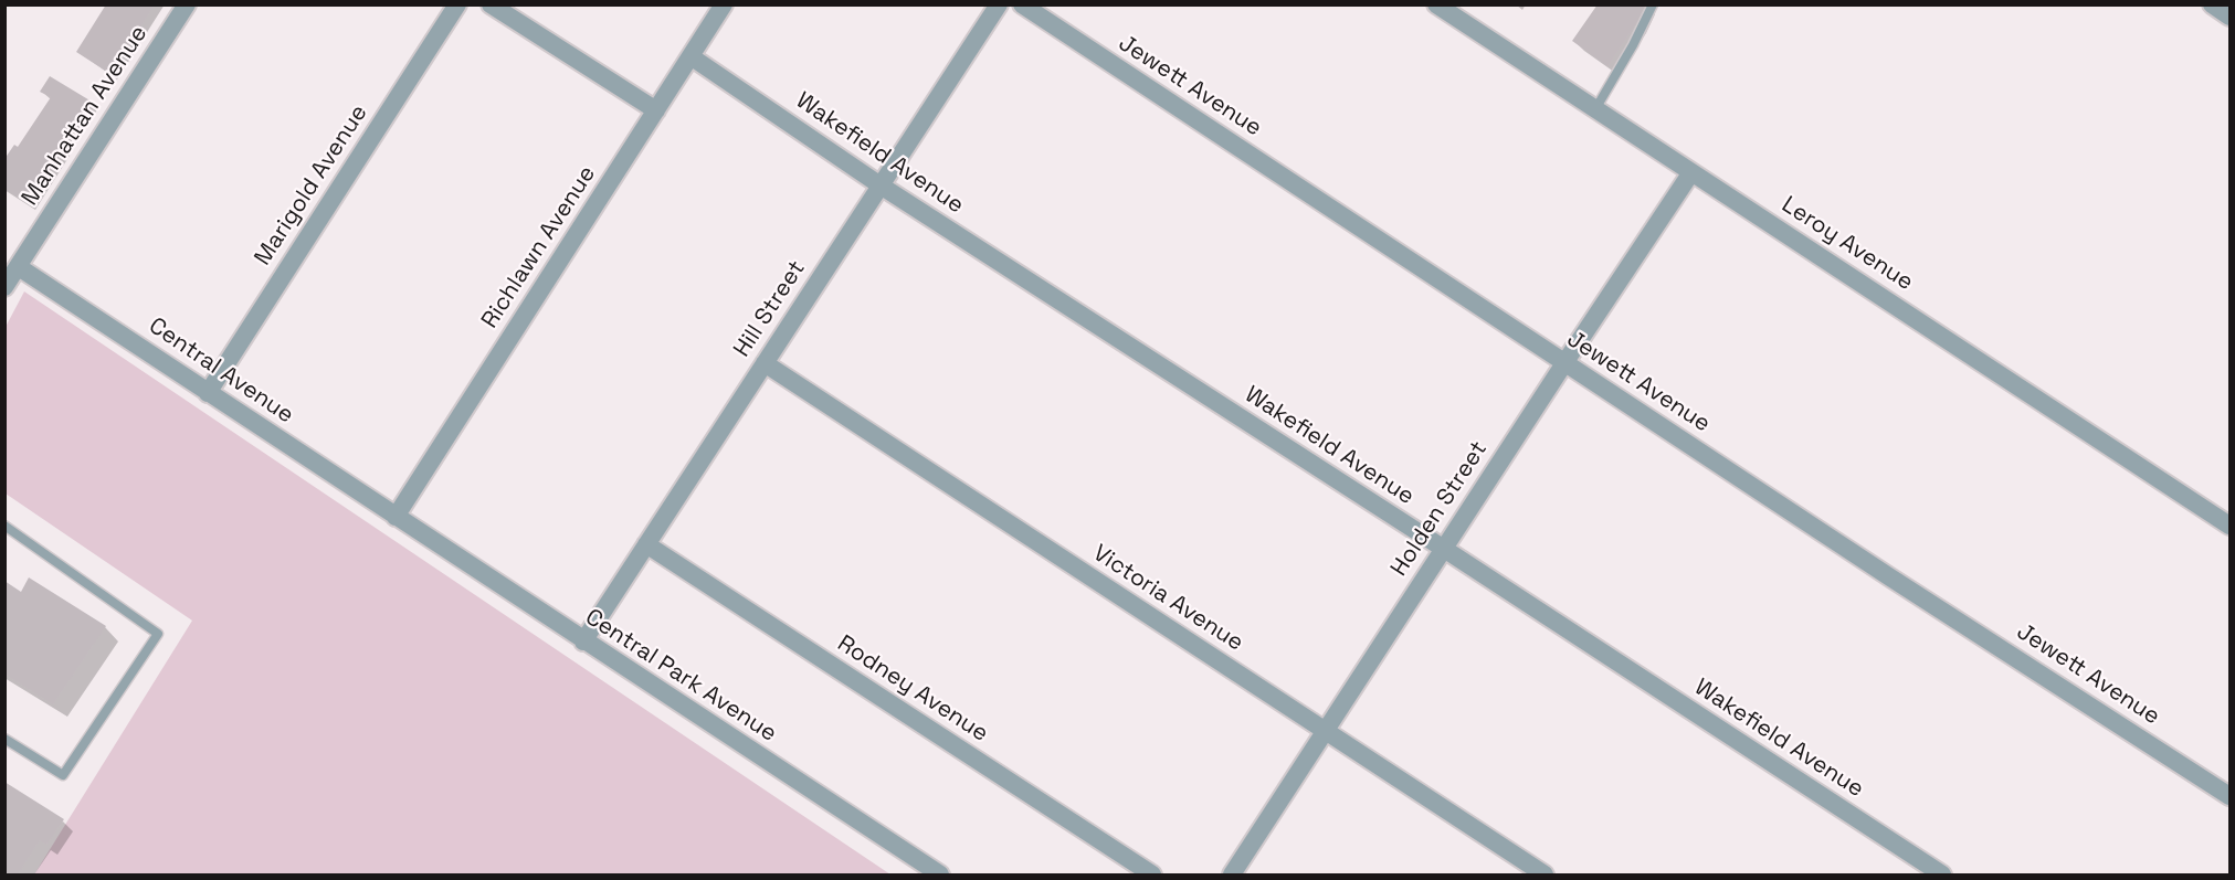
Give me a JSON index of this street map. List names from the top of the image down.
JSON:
{
  "streets": {
    "street": [
      "Jewett Avenue",
      "Manhattan Avenue",
      "Wakefield Avenue",
      "Marigold Avenue",
      "Leroy Avenue",
      "Richlawn Avenue",
      "Hill Street",
      "Central Avenue",
      "Holden Street",
      "Victoria Avenue",
      "Central Park Avenue",
      "Rodney Avenue"
    ]
  },
  "crossings": [
    ["Jewett Avenue", "Holden Street"],
    ["Manhattan Avenue", "Central Avenue"],
    ["Wakefield Avenue", "Richlawn Avenue"],
    ["Wakefield Avenue", "Hill Street"],
    ["Wakefield Avenue", "Holden Street"],
    ["Marigold Avenue", "Central Avenue"],
    ["Leroy Avenue", "Holden Street"],
    ["Richlawn Avenue", "Central Avenue"],
    ["Richlawn Avenue", "Central Park Avenue"],
    ["Hill Street", "Victoria Avenue"],
    ["Hill Street", "Central Park Avenue"],
    ["Hill Street", "Rodney Avenue"],
    ["Central Avenue", "Central Park Avenue"],
    ["Holden Street", "Victoria Avenue"]
  ]
}
